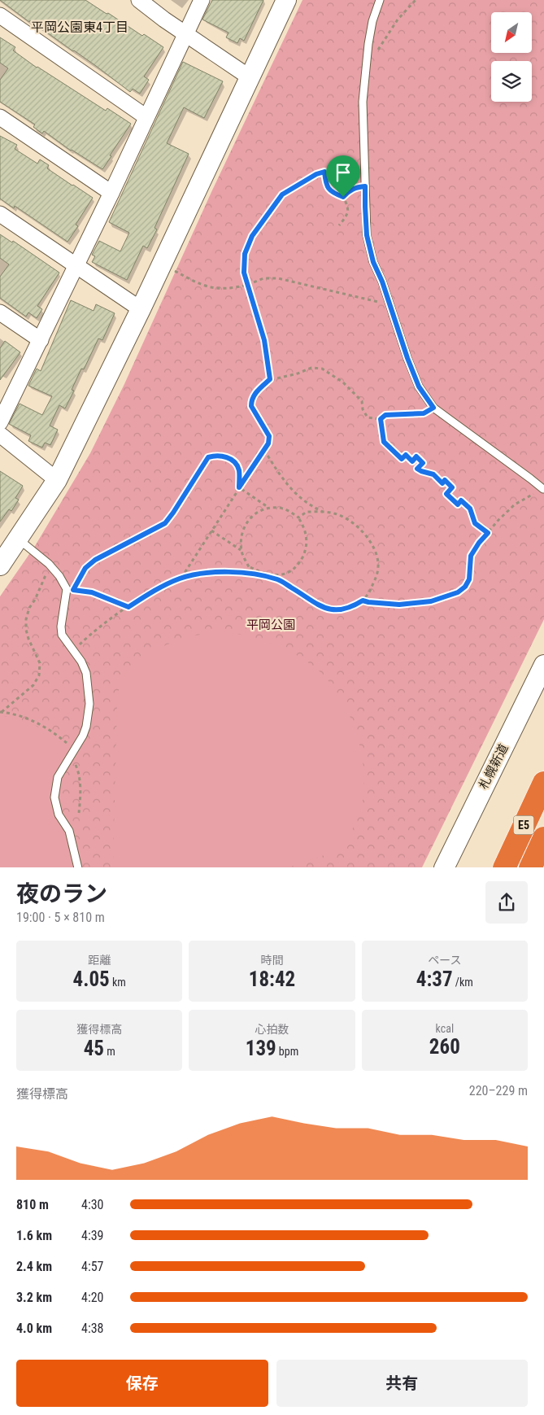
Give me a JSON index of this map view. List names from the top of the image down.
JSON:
{
  "streets": {
    "highway": ["E5"],
    "street": ["札幌新道"]
  },
  "districts": ["平岡公園東4丁目"],
  "parks": ["平岡公園"],
  "north": "bottom left",
  "page": {
    "heading": ["夜のラン", "19:00 · 5 × 810 m"],
    "stats": [
      ["距離", "4.05 km"],
      ["時間", "18:42"],
      ["ペース", "4:37 /km"],
      ["獲得標高", "45 m"],
      ["心拍数", "139 bpm"],
      ["kcal", "260"]
    ],
    "chart": ["獲得標高", "220–229 m"],
    "list": [
      {
        "name": "810 m",
        "note": "4:30"
      },
      {
        "name": "1.6 km",
        "note": "4:39"
      },
      {
        "name": "2.4 km",
        "note": "4:57"
      },
      {
        "name": "3.2 km",
        "note": "4:20"
      },
      {
        "name": "4.0 km",
        "note": "4:38"
      }
    ],
    "buttons": ["保存", "共有"]
  }
}
